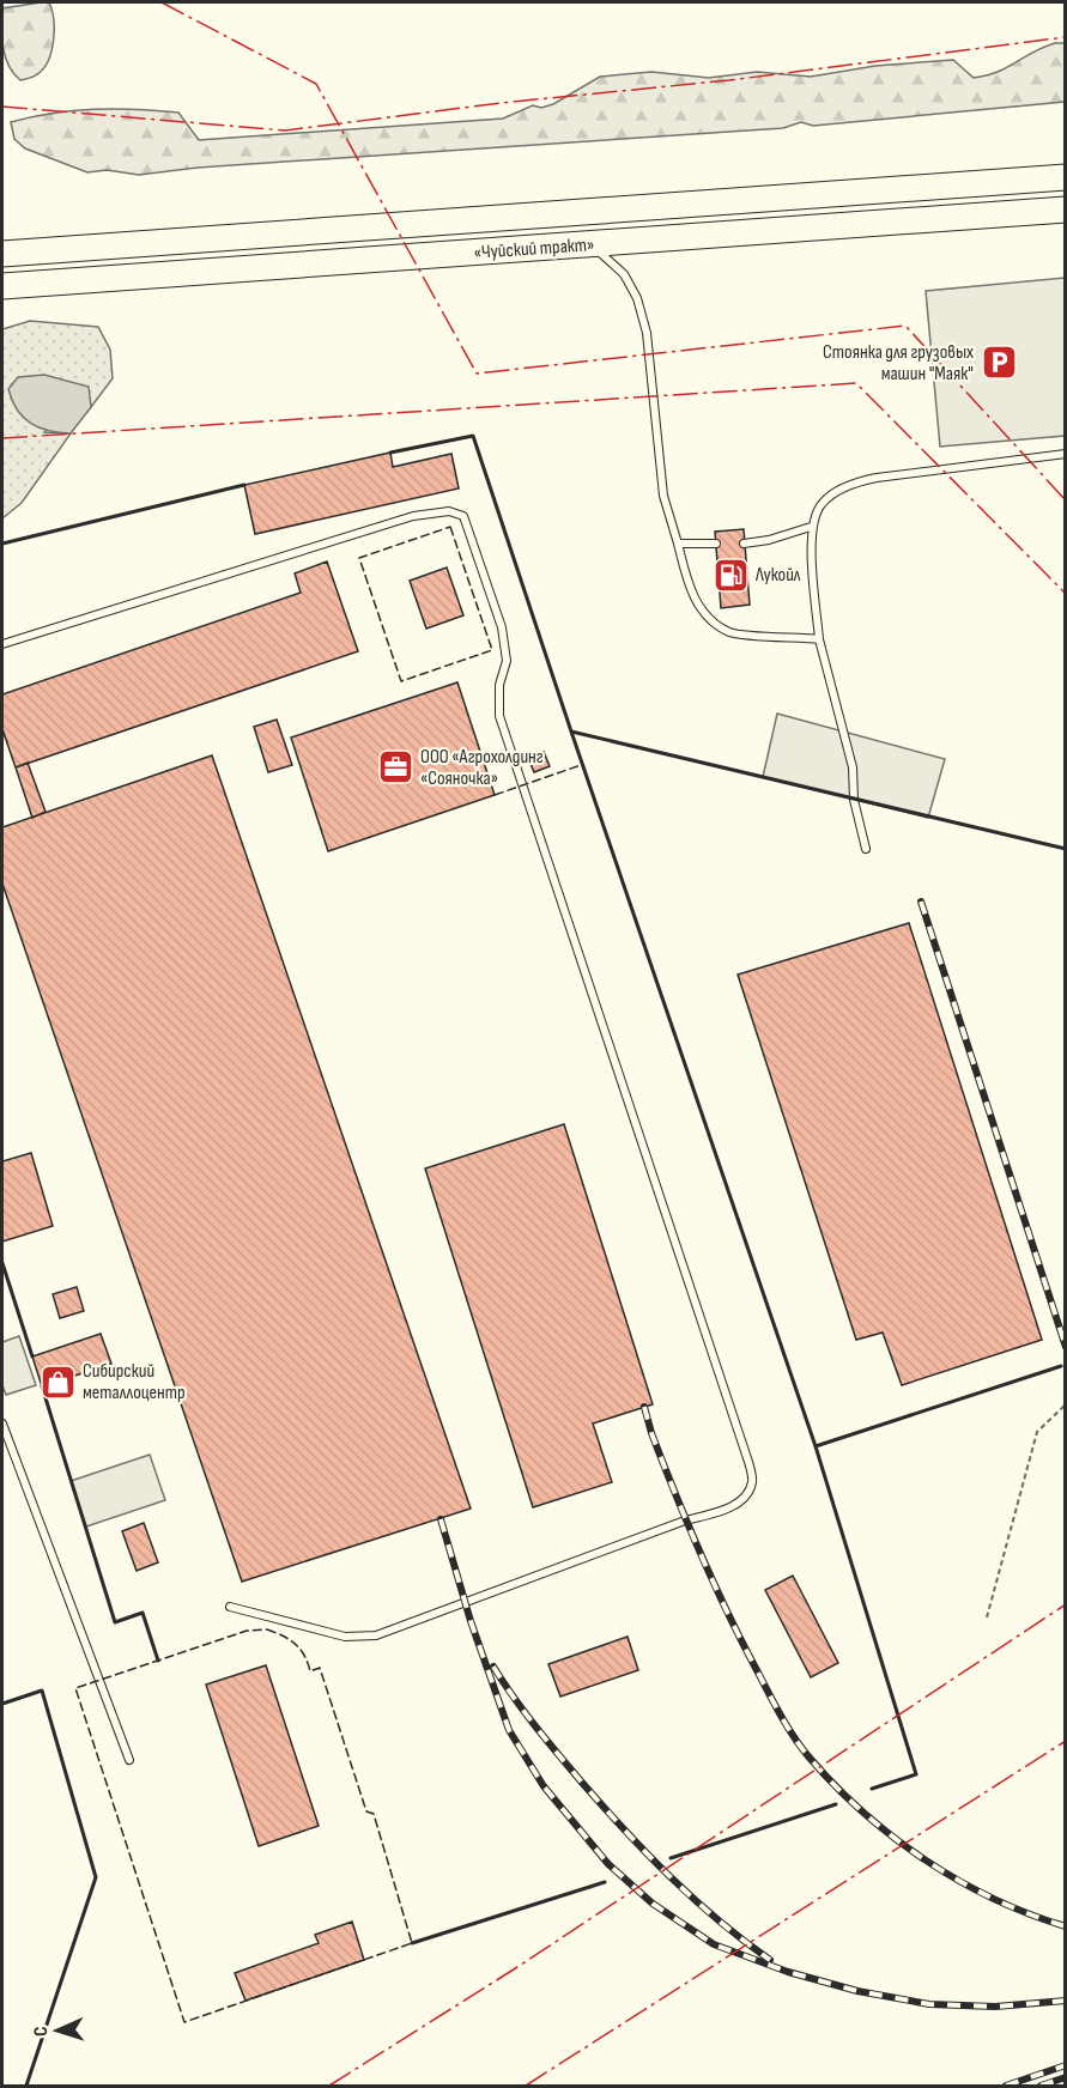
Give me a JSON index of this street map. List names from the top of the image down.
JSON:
{
  "streets": {
    "highway": ["«Чуйский тракт»"]
  },
  "places": {
    "parking": ["Стоянка для грузовых машин \"Маяк\""],
    "fuel station": ["Лукойл"],
    "office": ["ООО «Агрохолдинг «Сояночка»"],
    "shop": ["Сибирский металлоцентр"]
  },
  "north": "left"
}
